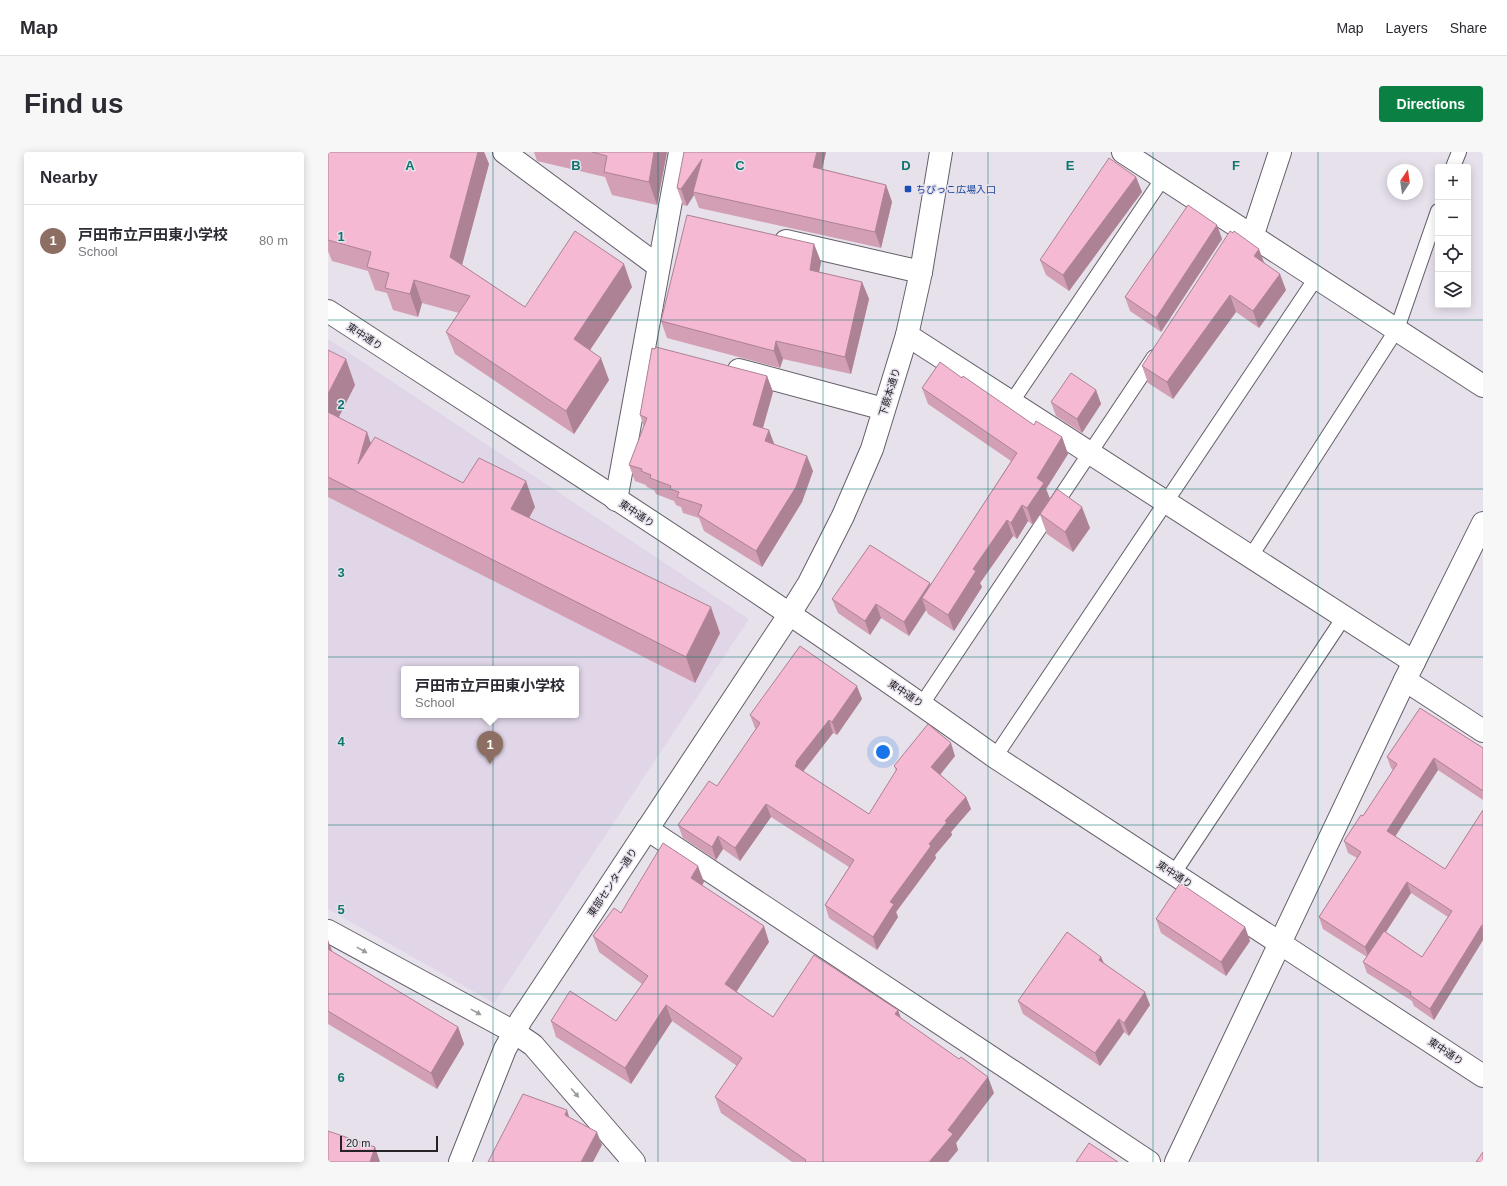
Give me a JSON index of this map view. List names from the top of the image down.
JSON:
{
  "streets": {
    "street": ["東中通り", "下蕨本通り", "東部センター通り"]
  },
  "crossings": [
    ["東中通り", "下蕨本通り"],
    ["東中通り", "東部センター通り"],
    ["下蕨本通り", "東部センター通り"]
  ],
  "places": {
    "transit": ["ちびっこ広場入口"]
  },
  "scale_bar": "20 m",
  "north": "top",
  "page": {
    "header": "Map",
    "nav": ["Map", "Layers", "Share"],
    "buttons": "Directions",
    "title": "Find us",
    "heading": "Nearby",
    "map_buttons": ["+", "−"],
    "list": [
      {
        "mark": "1",
        "name": "戸田市立戸田東小学校",
        "note": "School",
        "value": "80 m"
      }
    ],
    "popup": ["戸田市立戸田東小学校", "School"],
    "pins": "1",
    "scale": "20 m"
  },
  "grid": {
    "columns": [
      "A",
      "B",
      "C",
      "D",
      "E",
      "F"
    ],
    "rows": [
      "1",
      "2",
      "3",
      "4",
      "5",
      "6"
    ]
  }
}
